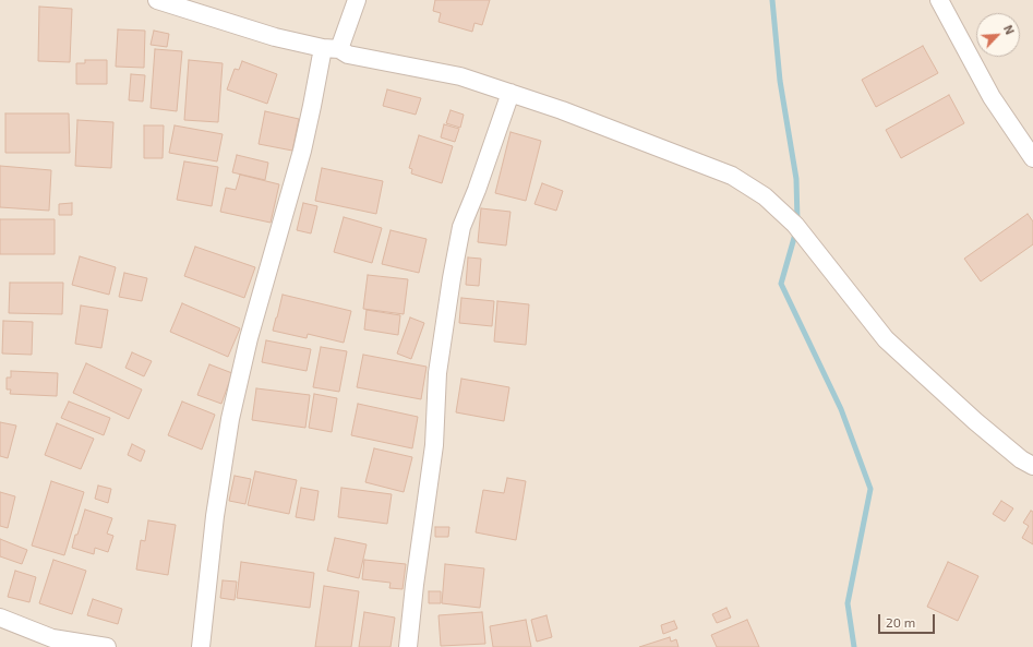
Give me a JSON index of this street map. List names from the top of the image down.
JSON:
{
  "scale_bar": "20 m",
  "north": "top right"
}
